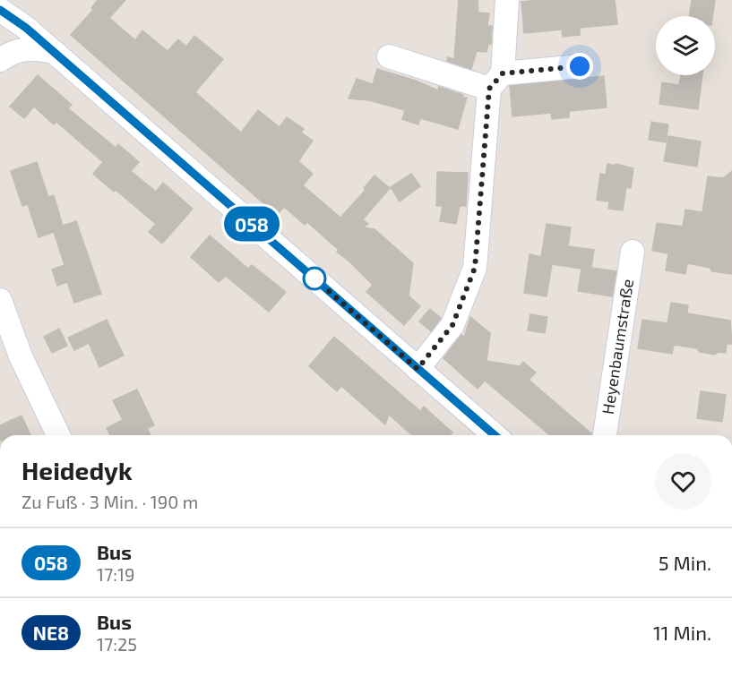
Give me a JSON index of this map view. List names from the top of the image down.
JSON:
{
  "streets": {
    "street": ["Heyenbaumstraße"]
  },
  "lines": ["bus line 058"],
  "page": {
    "on_map": "058",
    "heading": ["Heidedyk", "Zu Fuß · 3 Min. · 190 m"],
    "list": [
      {
        "mark": "058",
        "name": "Bus",
        "note": "17:19",
        "value": "5 Min."
      },
      {
        "mark": "NE8",
        "name": "Bus",
        "note": "17:25",
        "value": "11 Min."
      }
    ]
  }
}
